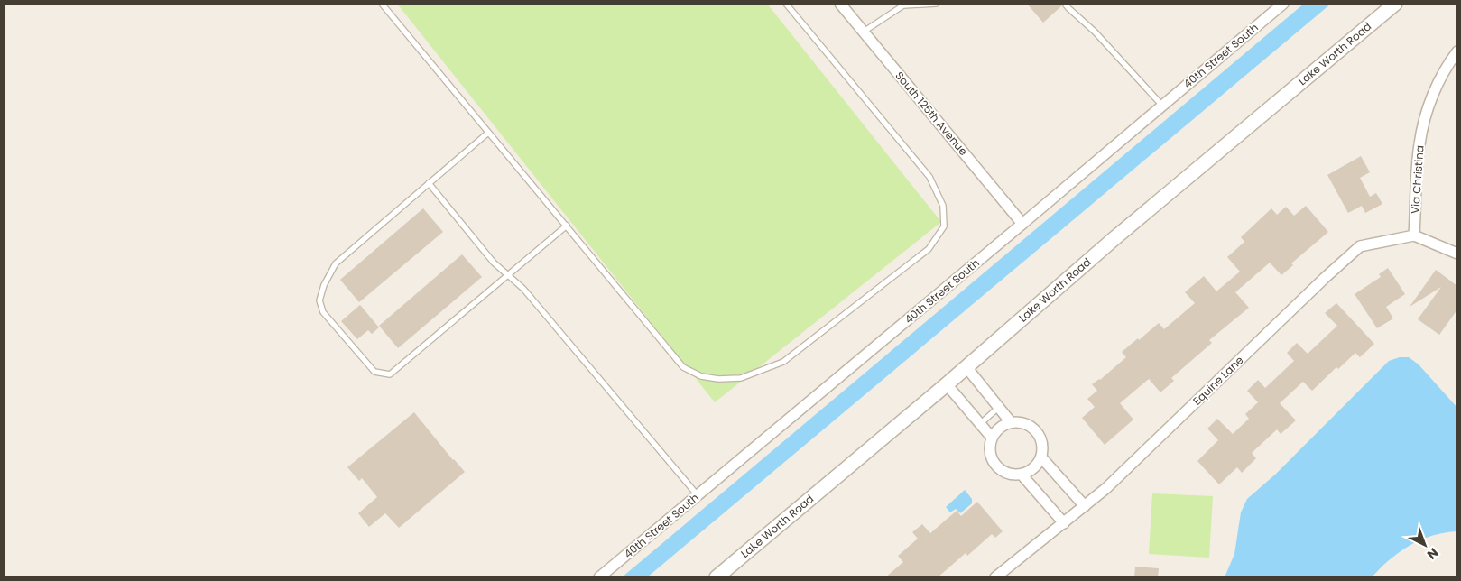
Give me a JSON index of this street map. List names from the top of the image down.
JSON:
{
  "streets": {
    "street": [
      "Lake Worth Road",
      "40th Street South",
      "South 125th Avenue",
      "Via Christina",
      "Equine Lane"
    ]
  },
  "crossings": [
    ["40th Street South", "South 125th Avenue"],
    ["Via Christina", "Equine Lane"]
  ],
  "north": "bottom right"
}
